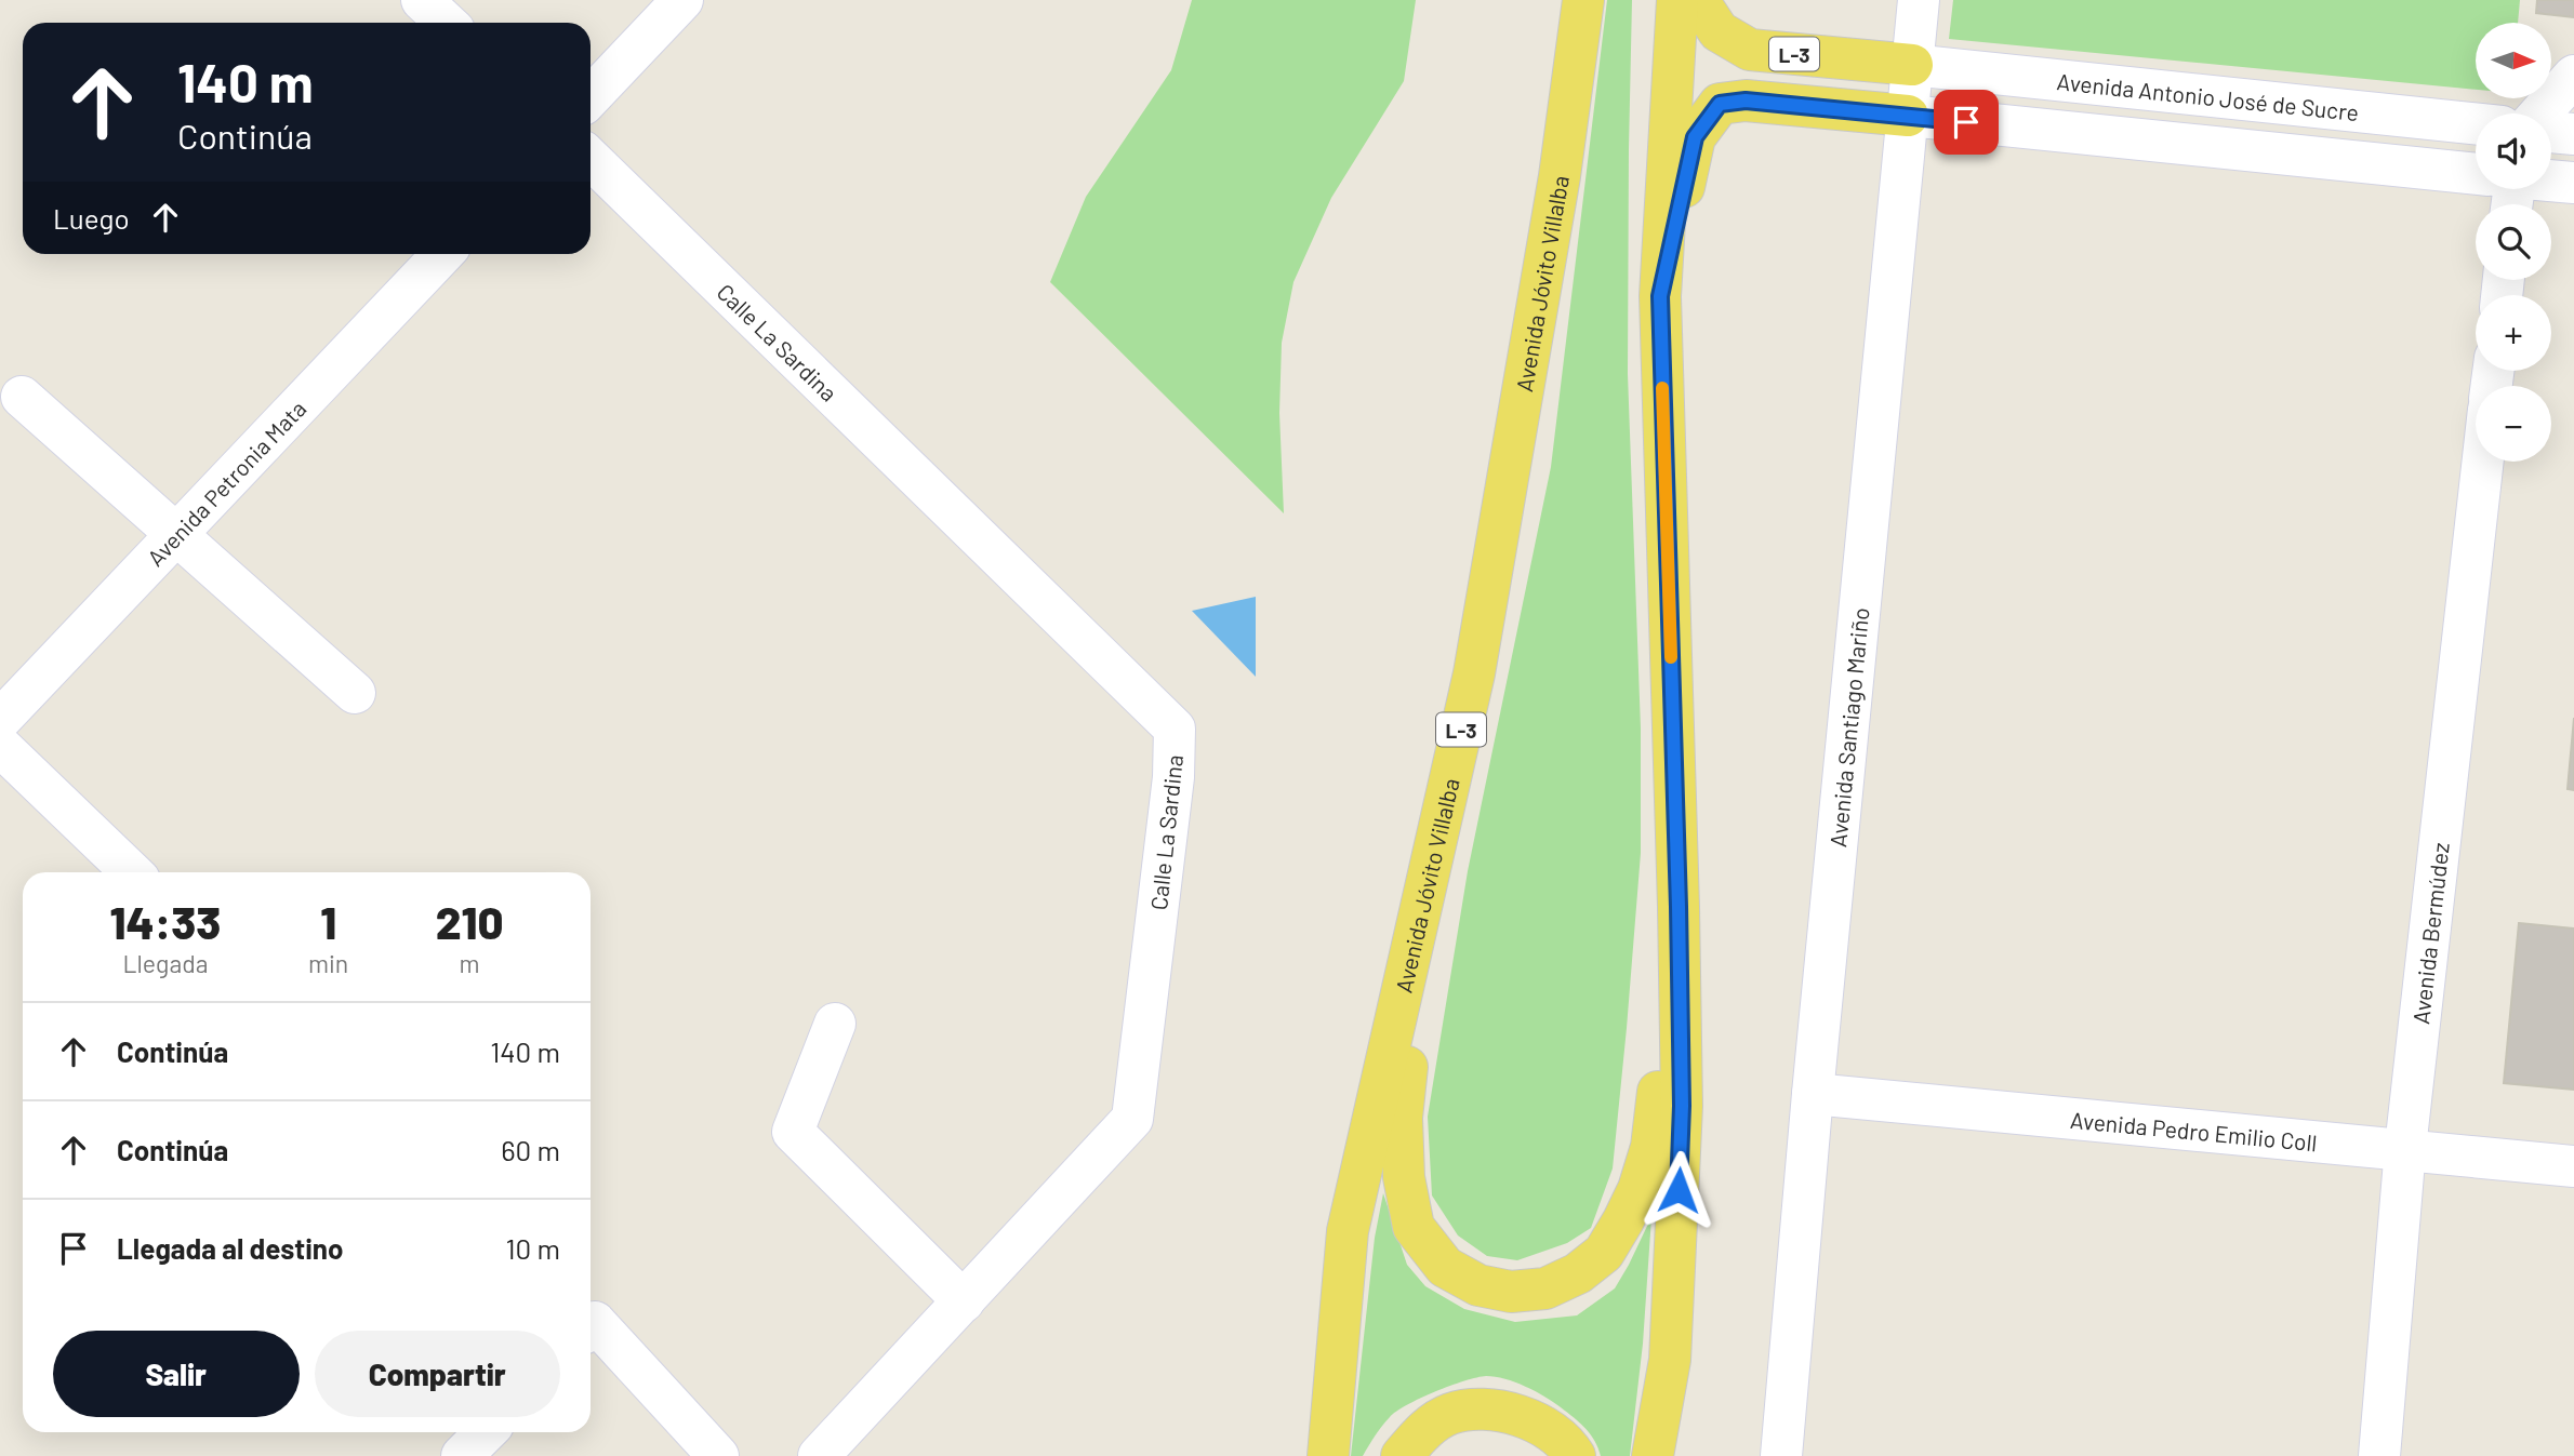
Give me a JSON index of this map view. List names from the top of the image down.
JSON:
{
  "streets": {
    "main road": ["L-3", "Avenida Jóvito Villalba"],
    "street": [
      "Avenida Antonio José de Sucre",
      "Calle La Sardina",
      "Avenida Petronia Mata",
      "Avenida Santiago Mariño",
      "Avenida Bermúdez",
      "Avenida Pedro Emilio Coll"
    ]
  },
  "crossings": [
    ["L-3", "Avenida Antonio José de Sucre"],
    ["L-3", "Avenida Santiago Mariño"],
    ["Avenida Antonio José de Sucre", "Avenida Santiago Mariño"],
    ["Avenida Santiago Mariño", "Avenida Pedro Emilio Coll"],
    ["Avenida Bermúdez", "Avenida Pedro Emilio Coll"]
  ],
  "north": "right",
  "page": {
    "map_buttons": ["+", "−"],
    "turn": ["140 m", "Continúa"],
    "then": "Luego",
    "eta": [
      "14:33",
      "Llegada",
      "1",
      "min",
      "210",
      "m"
    ],
    "list": [
      {
        "name": "Continúa",
        "value": "140 m"
      },
      {
        "name": "Continúa",
        "value": "60 m"
      },
      {
        "name": "Llegada al destino",
        "value": "10 m"
      }
    ],
    "buttons": ["Salir", "Compartir"]
  }
}
